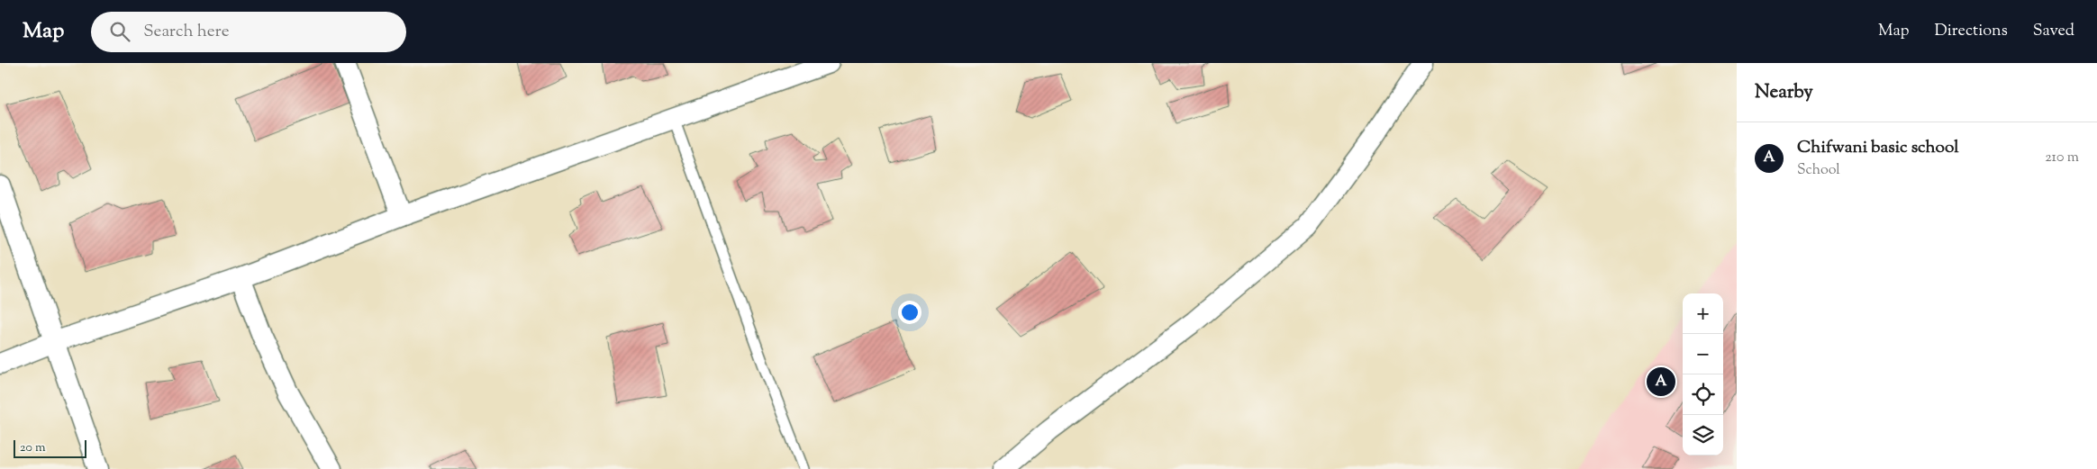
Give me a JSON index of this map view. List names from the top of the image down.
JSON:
{
  "scale_bar": "20 m",
  "page": {
    "header": "Map",
    "search": "Search here",
    "nav": ["Map", "Directions", "Saved"],
    "heading": "Nearby",
    "list": [
      {
        "mark": "A",
        "name": "Chifwani basic school",
        "note": "School",
        "value": "210 m"
      }
    ],
    "map_buttons": ["+", "−"],
    "pins": "A",
    "scale": "20 m"
  }
}
